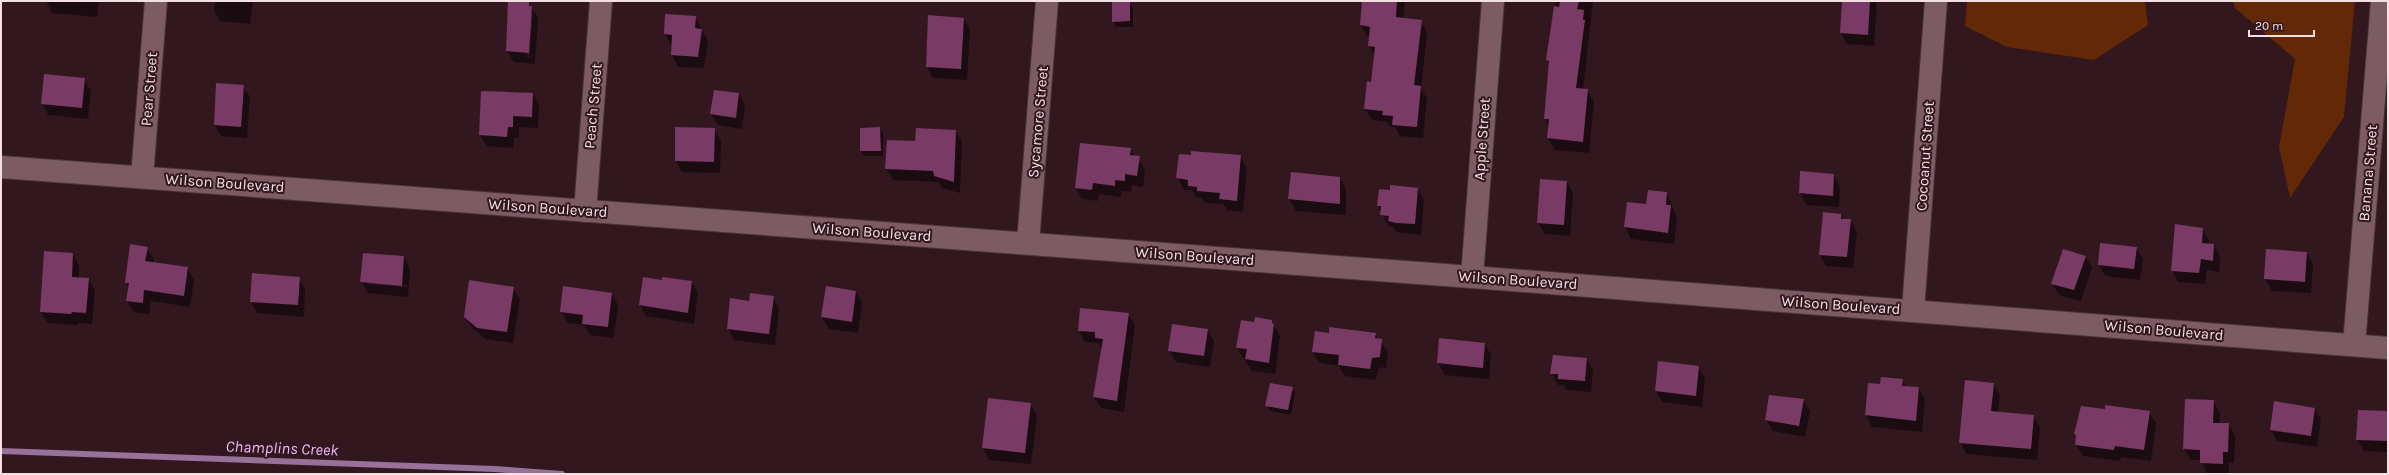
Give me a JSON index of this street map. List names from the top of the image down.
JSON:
{
  "streets": {
    "street": [
      "Pear Street",
      "Peach Street",
      "Sycamore Street",
      "Apple Street",
      "Cocoanut Street",
      "Banana Street",
      "Wilson Boulevard"
    ]
  },
  "crossings": [
    ["Pear Street", "Wilson Boulevard"],
    ["Peach Street", "Wilson Boulevard"],
    ["Sycamore Street", "Wilson Boulevard"],
    ["Apple Street", "Wilson Boulevard"],
    ["Cocoanut Street", "Wilson Boulevard"],
    ["Banana Street", "Wilson Boulevard"]
  ],
  "water": ["Champlins Creek"],
  "scale_bar": "20 m"
}
